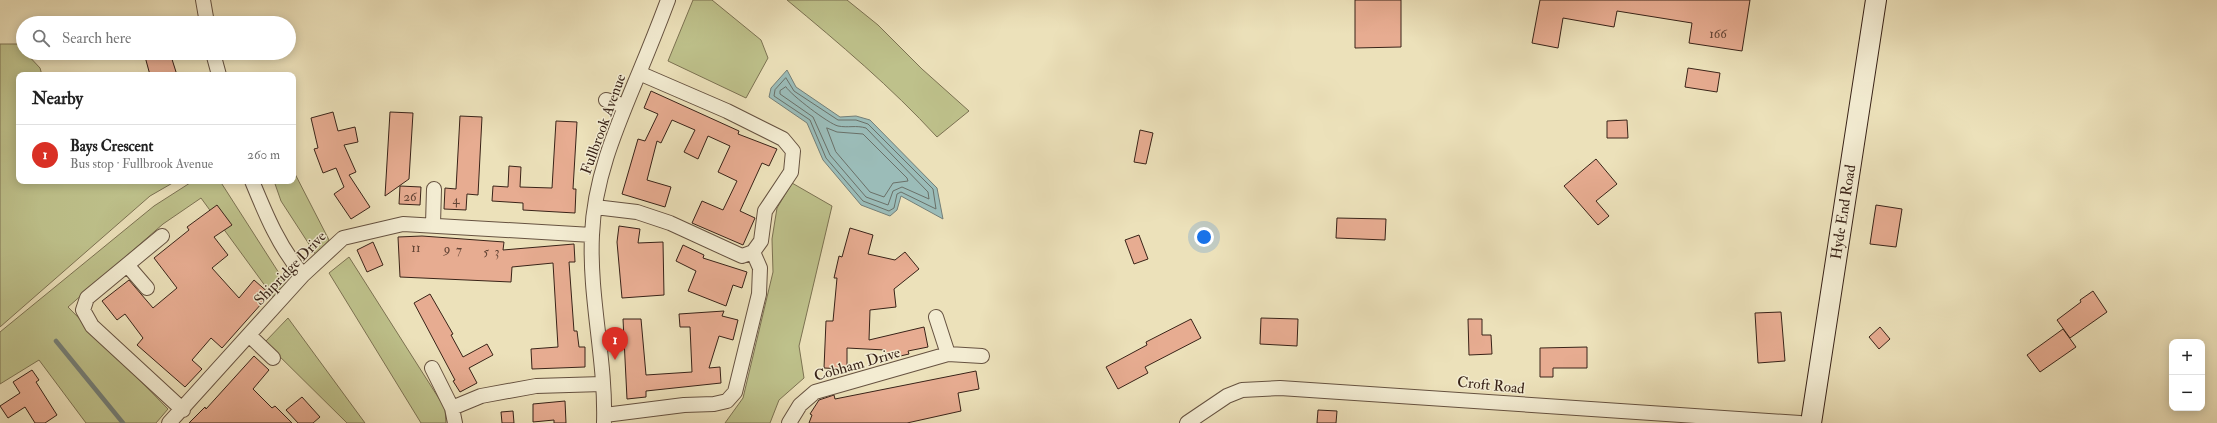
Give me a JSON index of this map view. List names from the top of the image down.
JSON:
{
  "streets": {
    "main road": ["Hyde End Road"],
    "street": [
      "Fullbrook Avenue",
      "Shipridge Drive",
      "Cobham Drive",
      "Croft Road"
    ]
  },
  "crossings": [
    ["Fullbrook Avenue", "Shipridge Drive"]
  ],
  "house_numbers": [
    "166",
    "26",
    "4",
    "11",
    "9",
    "7",
    "5",
    "3"
  ],
  "page": {
    "search": "Search here",
    "heading": "Nearby",
    "list": [
      {
        "mark": "1",
        "name": "Bays Crescent",
        "note": "Bus stop · Fullbrook Avenue",
        "value": "260 m"
      }
    ],
    "pins": "1",
    "map_buttons": ["+", "−"]
  }
}
